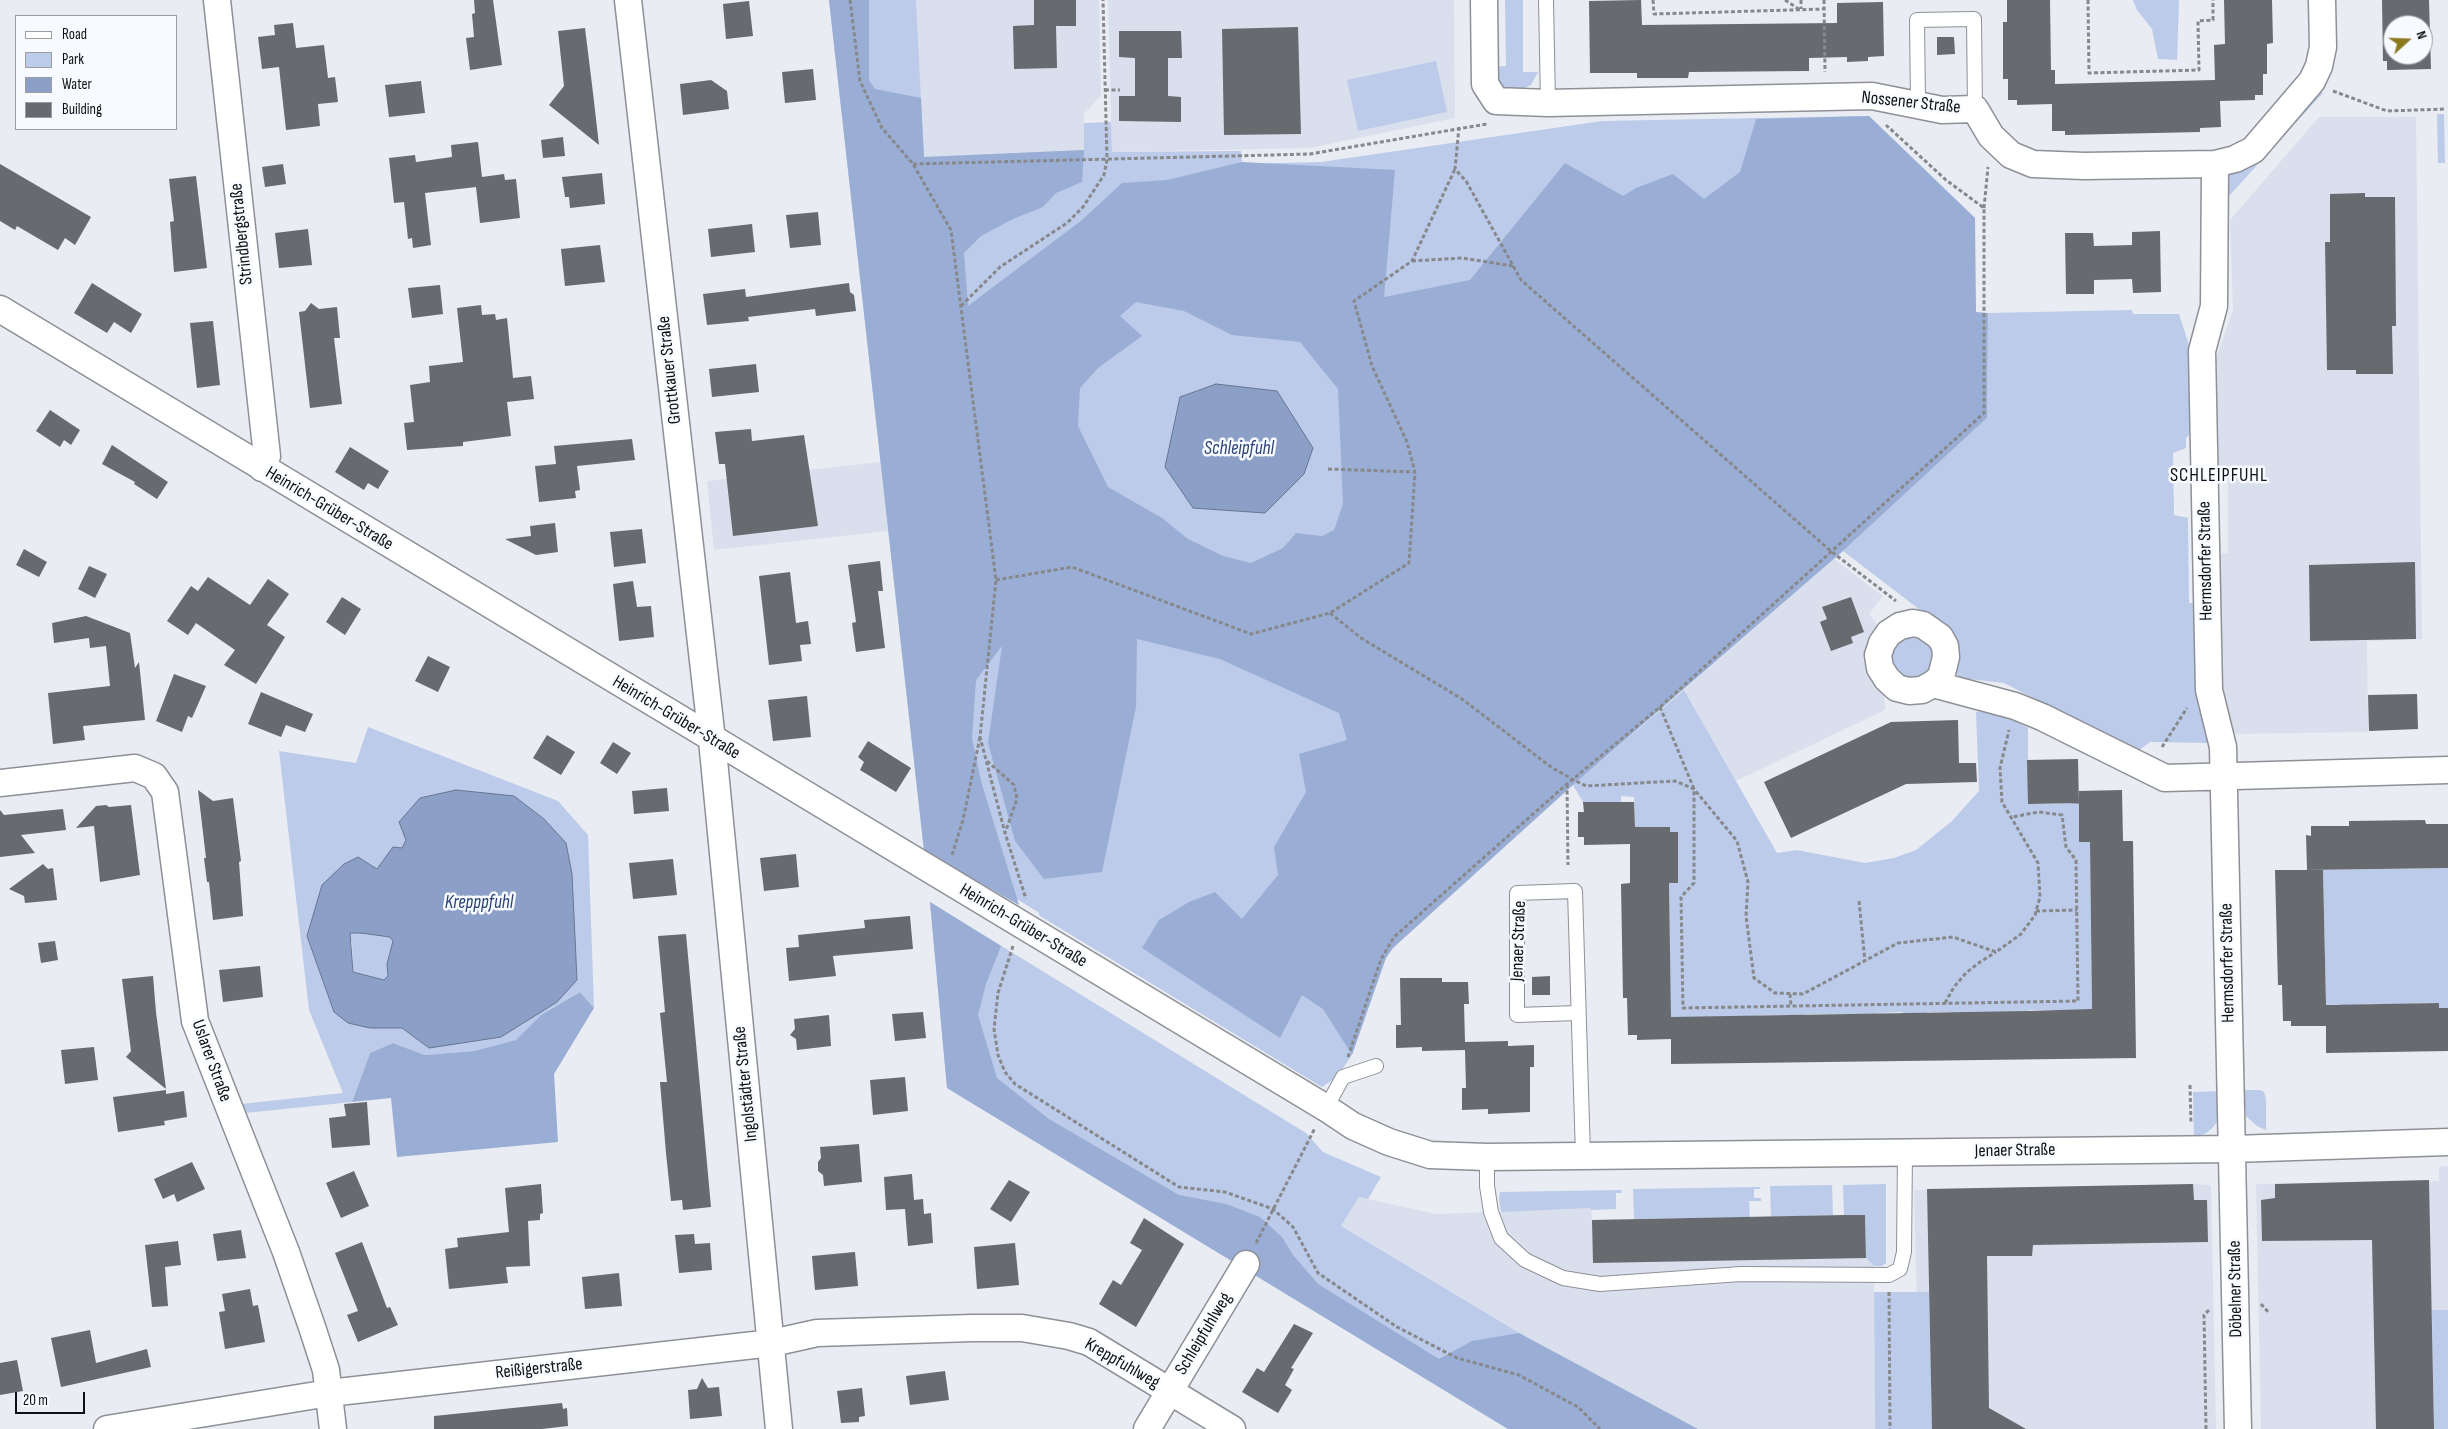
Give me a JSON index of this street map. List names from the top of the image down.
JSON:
{
  "streets": {
    "street": [
      "Nossener Straße",
      "Strindbergstraße",
      "Grottkauer Straße",
      "Heinrich-Grüber-Straße",
      "Hermsdorfer Straße",
      "Jenaer Straße",
      "Uslarer Straße",
      "Ingolstädter Straße",
      "Döbelner Straße",
      "Schleipfuhlweg",
      "Kreppfuhlweg",
      "Reißigerstraße"
    ]
  },
  "crossings": [
    ["Nossener Straße", "Hermsdorfer Straße"],
    ["Strindbergstraße", "Heinrich-Grüber-Straße"],
    ["Grottkauer Straße", "Heinrich-Grüber-Straße"],
    ["Grottkauer Straße", "Ingolstädter Straße"],
    ["Heinrich-Grüber-Straße", "Jenaer Straße"],
    ["Heinrich-Grüber-Straße", "Ingolstädter Straße"],
    ["Hermsdorfer Straße", "Jenaer Straße"],
    ["Hermsdorfer Straße", "Döbelner Straße"],
    ["Jenaer Straße", "Döbelner Straße"],
    ["Uslarer Straße", "Reißigerstraße"],
    ["Ingolstädter Straße", "Reißigerstraße"],
    ["Schleipfuhlweg", "Kreppfuhlweg"],
    ["Kreppfuhlweg", "Reißigerstraße"]
  ],
  "districts": ["SCHLEIPFUHL"],
  "water": ["Schleipfuhl", "Krepppfuhl"],
  "legend": [
    "Road",
    "Park",
    "Water",
    "Building"
  ],
  "scale_bar": "20 m",
  "north": "right"
}
